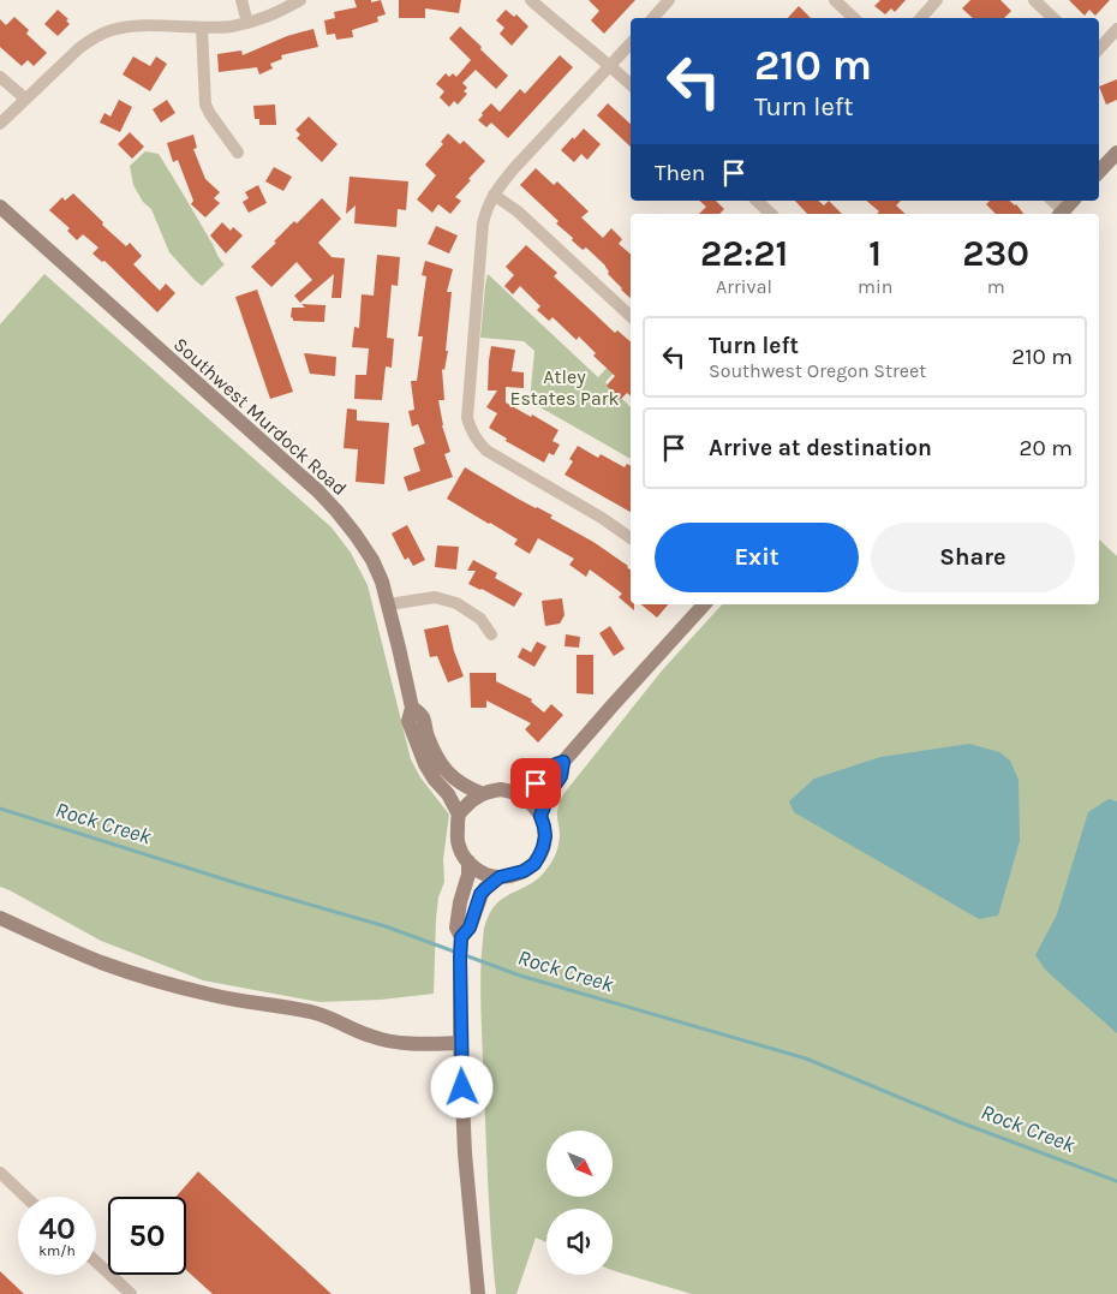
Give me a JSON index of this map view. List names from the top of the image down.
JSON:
{
  "streets": {
    "main road": ["Southwest Murdock Road"]
  },
  "water": ["Rock Creek"],
  "parks": ["Atley Estates Park"],
  "north": "bottom right",
  "page": {
    "turn": ["210 m", "Turn left"],
    "then": "Then",
    "eta": [
      "22:21",
      "Arrival",
      "1",
      "min",
      "230",
      "m"
    ],
    "list": [
      {
        "name": "Turn left",
        "note": "Southwest Oregon Street",
        "value": "210 m"
      },
      {
        "name": "Arrive at destination",
        "value": "20 m"
      }
    ],
    "buttons": ["Exit", "Share"],
    "speed": "40 km/h",
    "limit": "50"
  }
}
